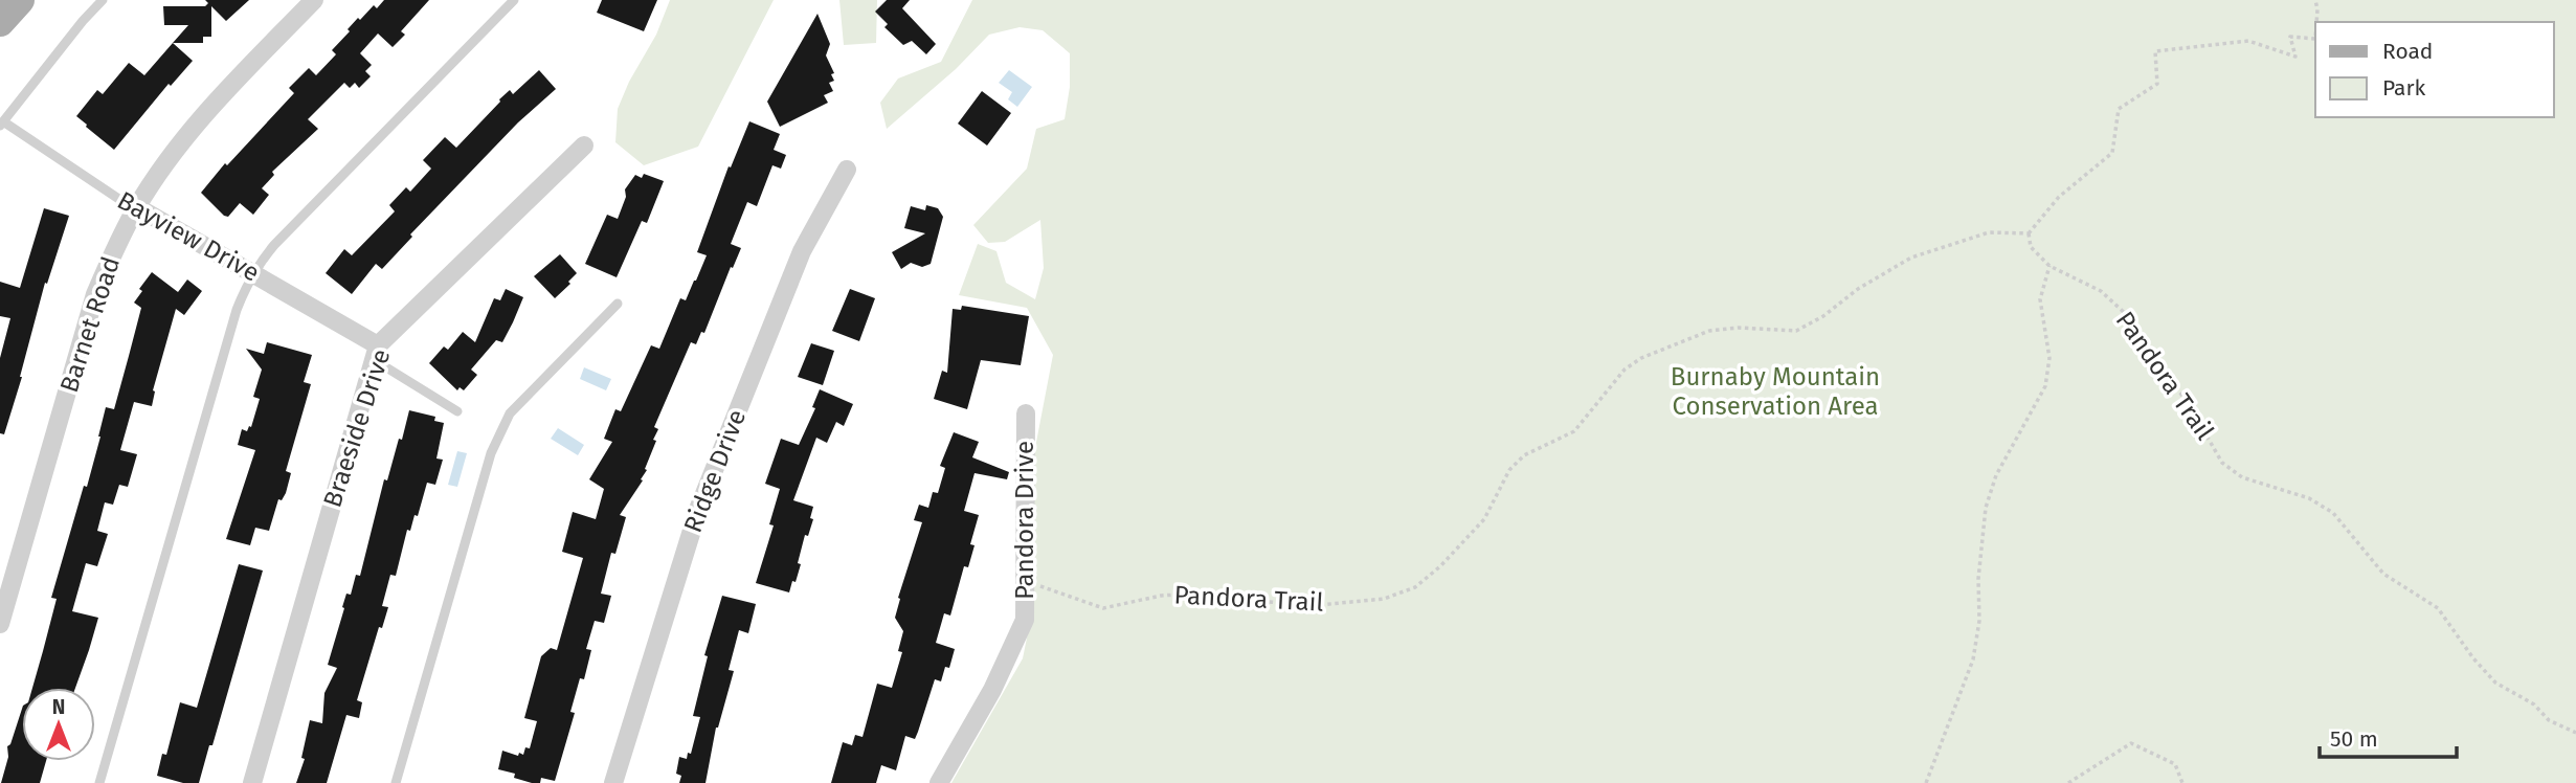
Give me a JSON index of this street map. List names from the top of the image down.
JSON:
{
  "streets": {
    "street": [
      "Bayview Drive",
      "Barnet Road",
      "Braeside Drive",
      "Ridge Drive",
      "Pandora Drive"
    ],
    "path": ["Pandora Trail"]
  },
  "crossings": [
    ["Bayview Drive", "Barnet Road"],
    ["Bayview Drive", "Braeside Drive"],
    ["Pandora Trail", "Pandora Drive"]
  ],
  "parks": ["Burnaby Mountain Conservation Area"],
  "legend": ["Road", "Park"],
  "scale_bar": "50 m",
  "north": "top"
}
